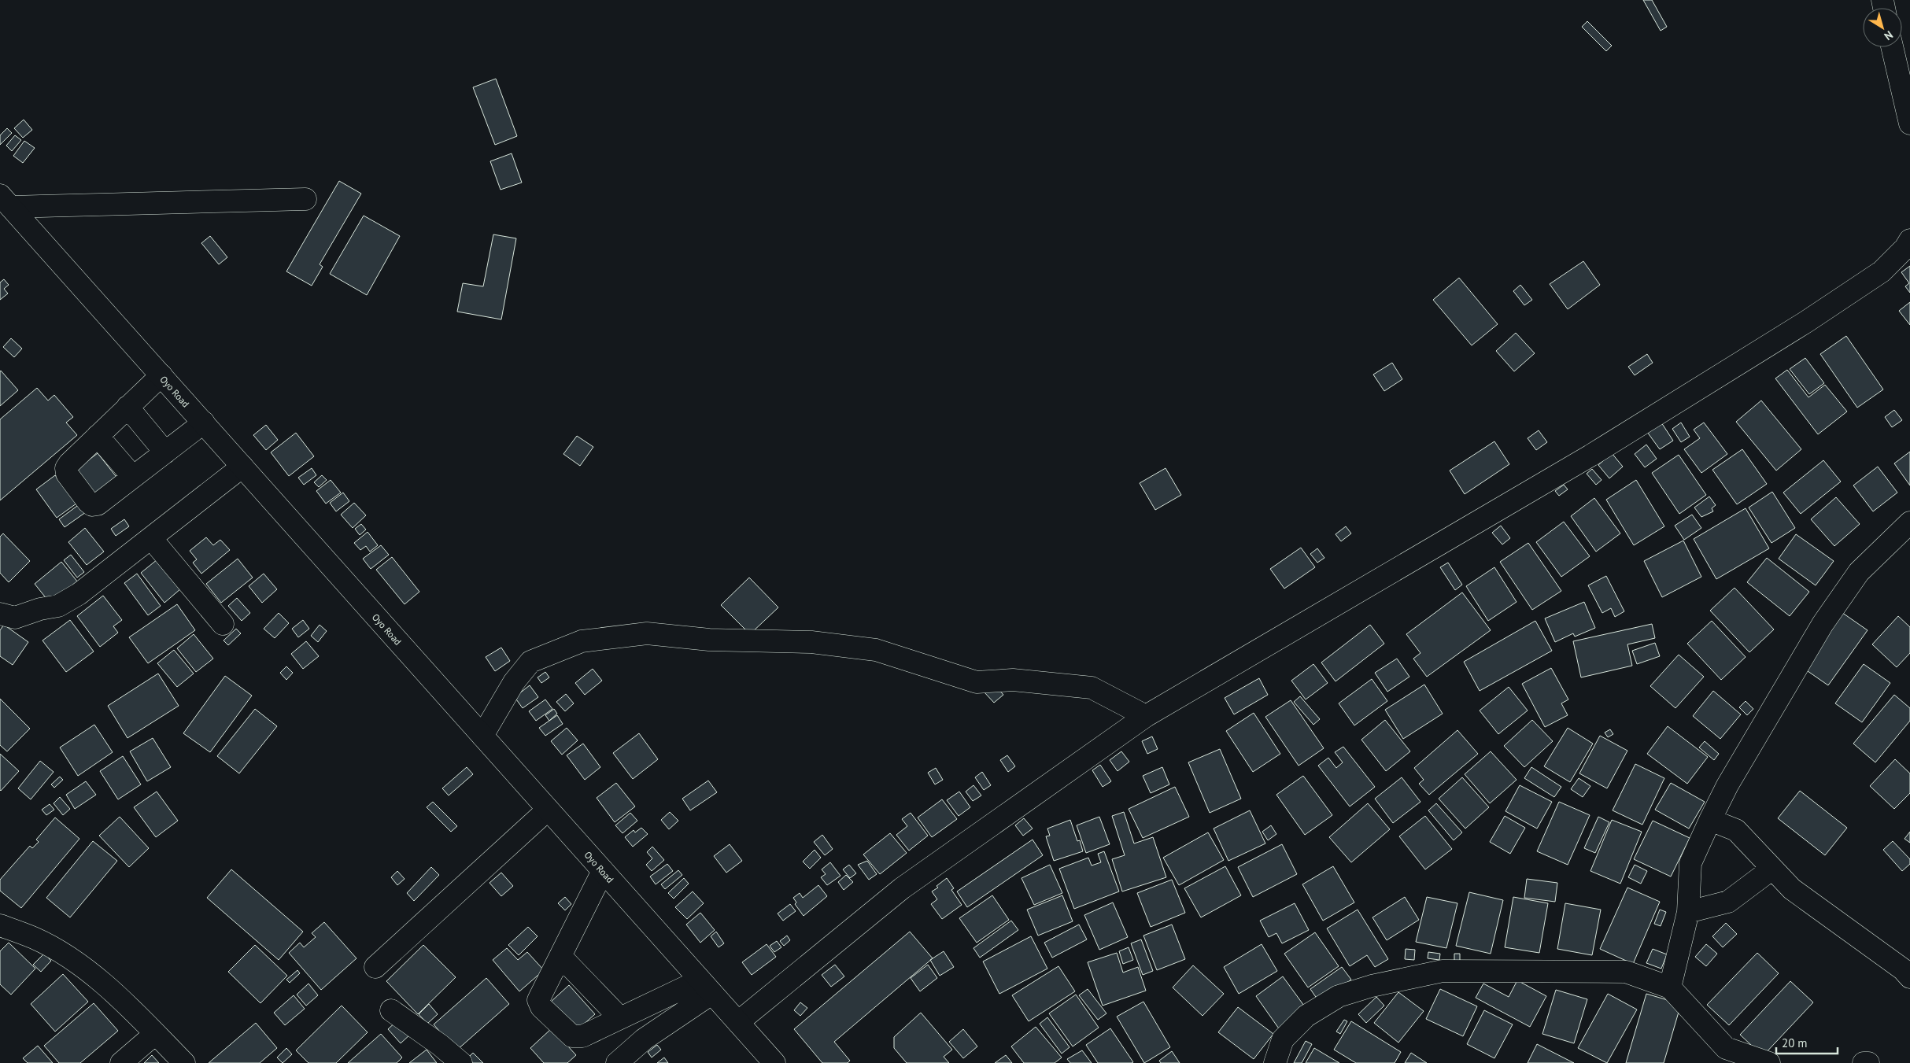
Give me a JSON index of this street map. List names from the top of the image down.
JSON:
{
  "streets": {
    "main road": ["Oyo Road"]
  },
  "scale_bar": "20 m",
  "north": "bottom right"
}
